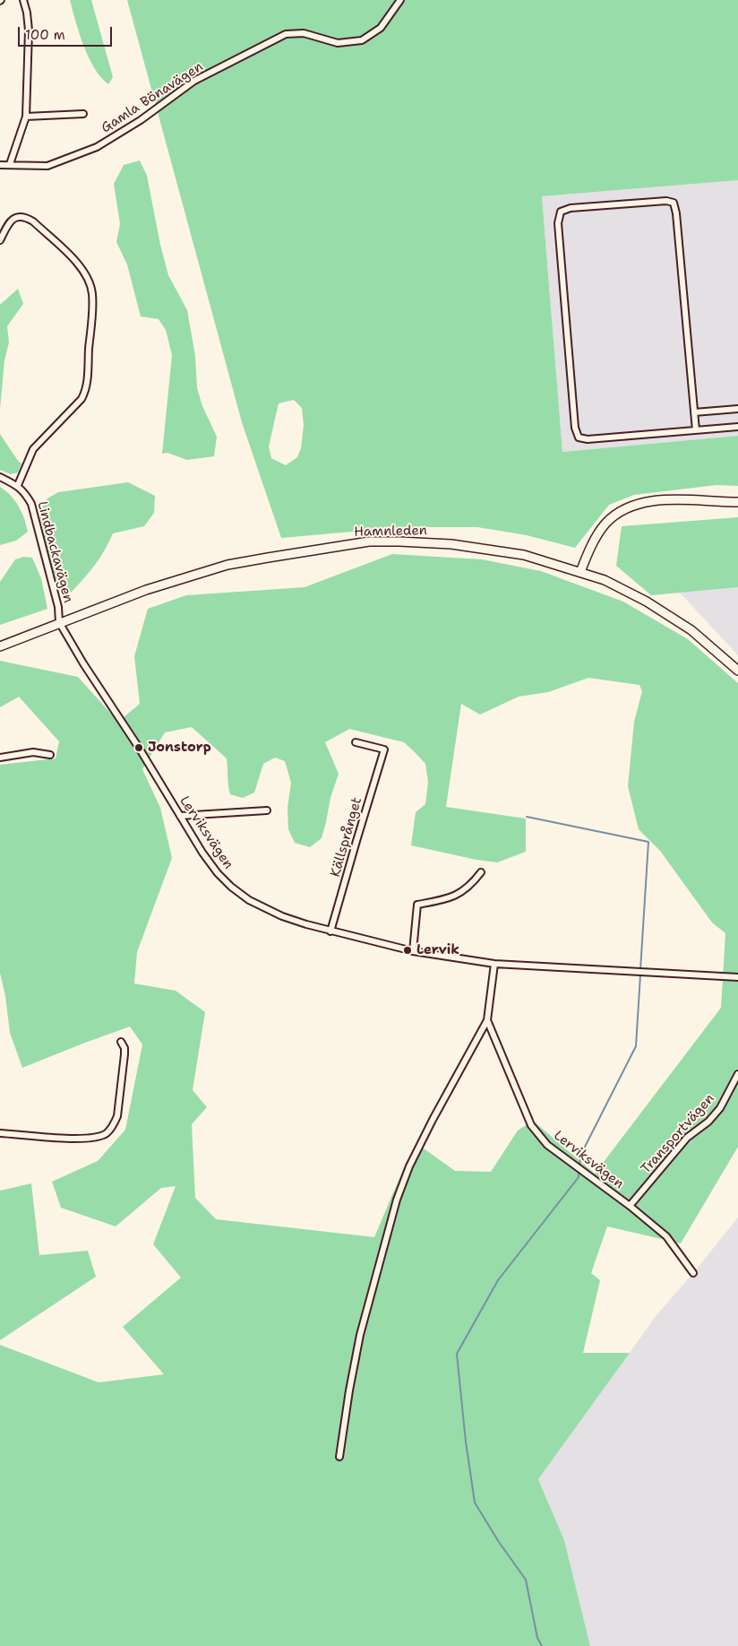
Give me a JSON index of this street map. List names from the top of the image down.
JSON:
{
  "streets": {
    "main road": ["Hamnleden"],
    "street": [
      "Gamla Bönavägen",
      "Lindbackavägen",
      "Lerviksvägen",
      "Källsprånget",
      "Transportvägen"
    ]
  },
  "crossings": [
    ["Hamnleden", "Lindbackavägen"],
    ["Hamnleden", "Lerviksvägen"],
    ["Lindbackavägen", "Lerviksvägen"],
    ["Lerviksvägen", "Källsprånget"],
    ["Lerviksvägen", "Transportvägen"]
  ],
  "places": ["Jonstorp", "Lervik"],
  "scale_bar": "100 m"
}
